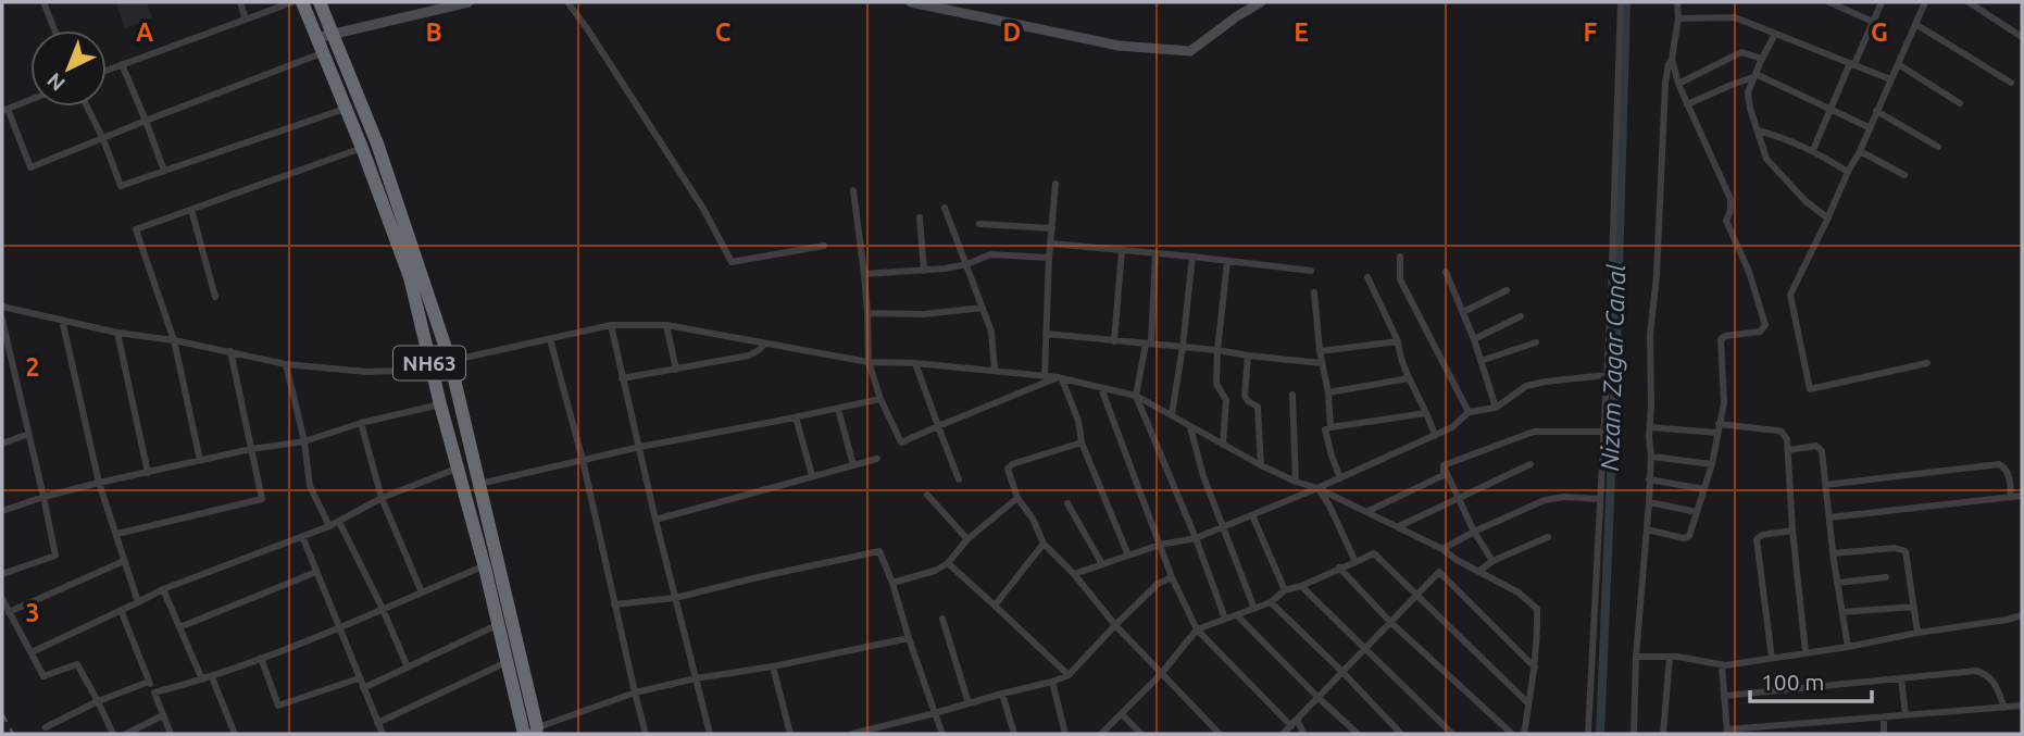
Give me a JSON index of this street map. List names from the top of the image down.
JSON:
{
  "streets": {
    "highway": ["NH63"]
  },
  "water": ["Nizam Zagar Canal"],
  "scale_bar": "100 m",
  "north": "bottom left",
  "grid": {
    "columns": [
      "A",
      "B",
      "C",
      "D",
      "E",
      "F",
      "G"
    ],
    "rows": ["2", "3"]
  }
}
